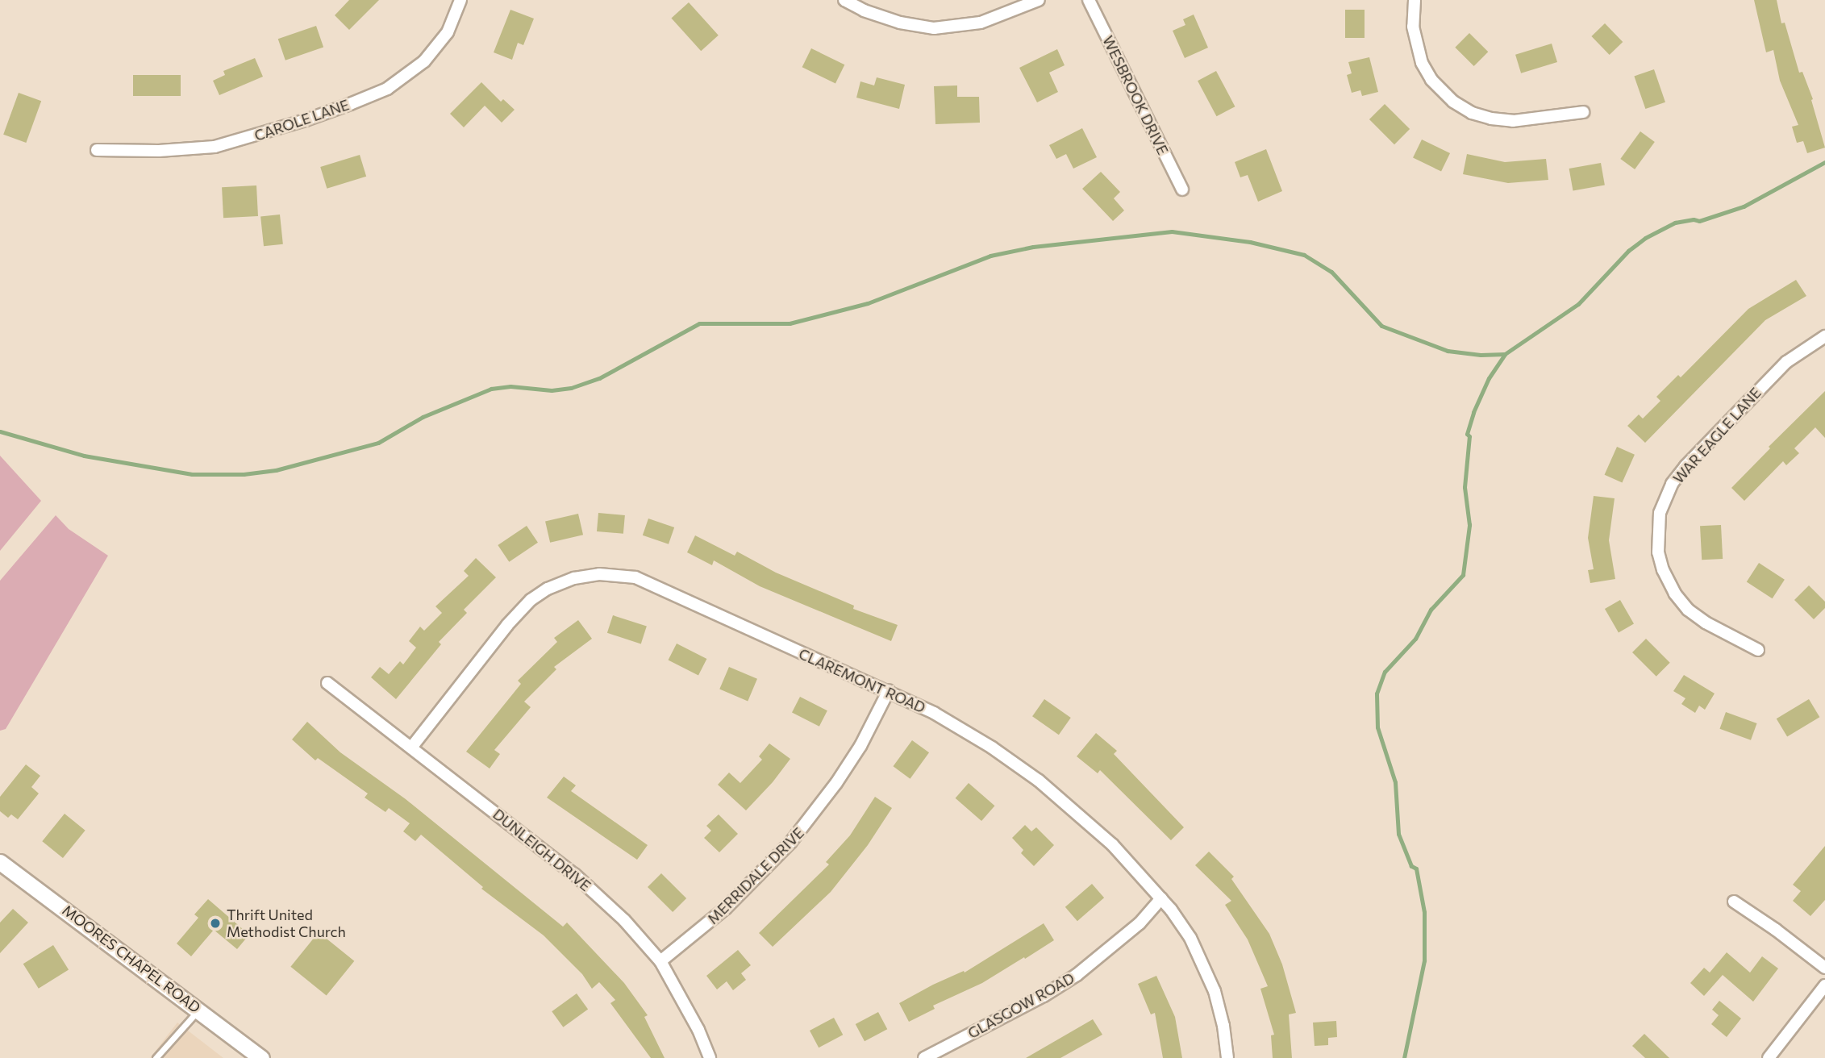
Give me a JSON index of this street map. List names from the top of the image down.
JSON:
{
  "streets": {
    "main road": ["MOORES CHAPEL ROAD"],
    "street": [
      "WESBROOK DRIVE",
      "CAROLE LANE",
      "WAR EAGLE LANE",
      "CLAREMONT ROAD",
      "DUNLEIGH DRIVE",
      "MERRIDALE DRIVE",
      "GLASGOW ROAD"
    ]
  },
  "crossings": [
    ["CLAREMONT ROAD", "DUNLEIGH DRIVE"],
    ["CLAREMONT ROAD", "MERRIDALE DRIVE"],
    ["CLAREMONT ROAD", "GLASGOW ROAD"],
    ["DUNLEIGH DRIVE", "MERRIDALE DRIVE"]
  ],
  "places": ["Thrift United Methodist Church"]
}
